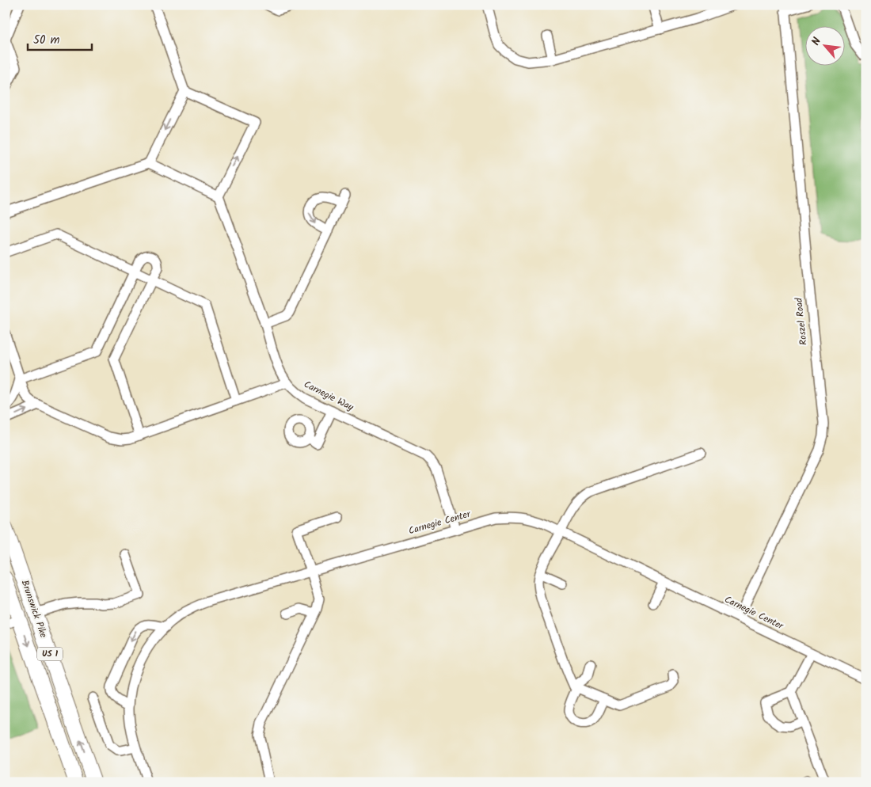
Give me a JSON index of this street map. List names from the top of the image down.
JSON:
{
  "streets": {
    "highway": ["Brunswick Pike", "US 1"],
    "street": ["Roszel Road", "Carnegie Way", "Carnegie Center"]
  },
  "crossings": [
    ["Roszel Road", "Carnegie Center"],
    ["Carnegie Way", "Carnegie Center"]
  ],
  "scale_bar": "50 m",
  "north": "top left"
}
